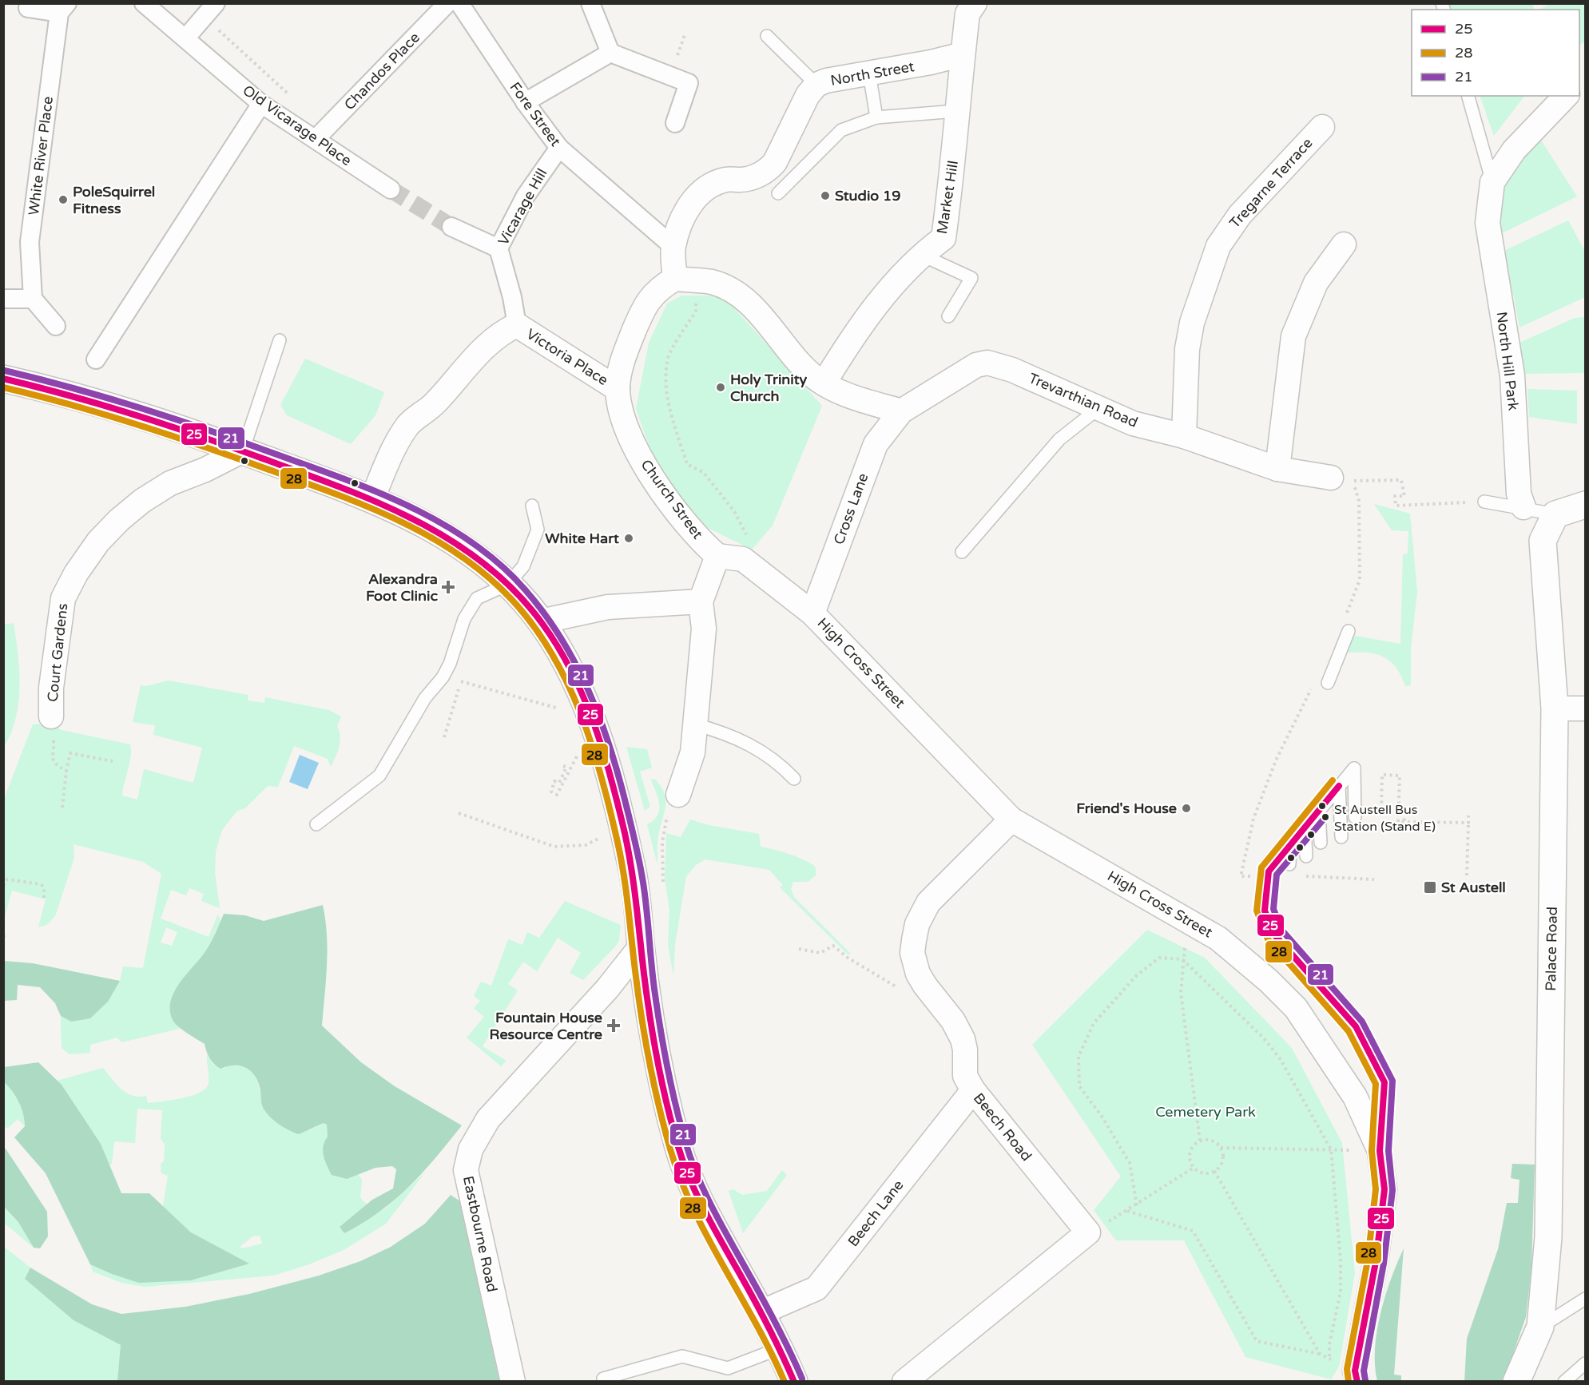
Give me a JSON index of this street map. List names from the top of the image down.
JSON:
{
  "streets": {
    "street": [
      "Chandos Place",
      "North Street",
      "Fore Street",
      "Old Vicarage Place",
      "White River Place",
      "Tregarne Terrace",
      "Market Hill",
      "Vicarage Hill",
      "Victoria Place",
      "North Hill Park",
      "Trevarthian Road",
      "Church Street",
      "Cross Lane",
      "Court Gardens",
      "High Cross Street",
      "Palace Road",
      "Beech Road",
      "Beech Lane",
      "Eastbourne Road"
    ]
  },
  "crossings": [
    ["Chandos Place", "Old Vicarage Place"],
    ["North Street", "Fore Street"],
    ["North Street", "Market Hill"],
    ["North Street", "Church Street"],
    ["Fore Street", "Vicarage Hill"],
    ["Tregarne Terrace", "Trevarthian Road"],
    ["Vicarage Hill", "Victoria Place"],
    ["Victoria Place", "Church Street"],
    ["Trevarthian Road", "Cross Lane"],
    ["Church Street", "High Cross Street"],
    ["Cross Lane", "High Cross Street"],
    ["High Cross Street", "Beech Road"],
    ["Beech Road", "Beech Lane"]
  ],
  "parks": ["Cemetery Park"],
  "places": {
    "other": [
      "Studio 19",
      "PoleSquirrel Fitness",
      "Holy Trinity Church",
      "White Hart",
      "Friend's House",
      "St Austell Bus Station (Stand E)"
    ],
    "health": ["Alexandra Foot Clinic", "Fountain House Resource Centre"],
    "transit": ["St Austell"]
  },
  "lines": ["transit line 21", "transit line 25", "transit line 28"],
  "legend": ["25", "28", "21"]
}
